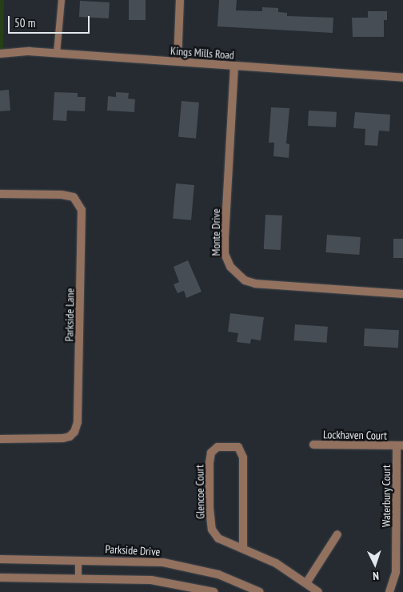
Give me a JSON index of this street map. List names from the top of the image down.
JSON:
{
  "streets": {
    "street": [
      "Kings Mills Road",
      "Monte Drive",
      "Parkside Lane",
      "Lockhaven Court",
      "Glencoe Court",
      "Waterbury Court",
      "Parkside Drive"
    ]
  },
  "crossings": [
    ["Kings Mills Road", "Monte Drive"],
    ["Lockhaven Court", "Waterbury Court"]
  ],
  "scale_bar": "50 m",
  "north": "bottom"
}
